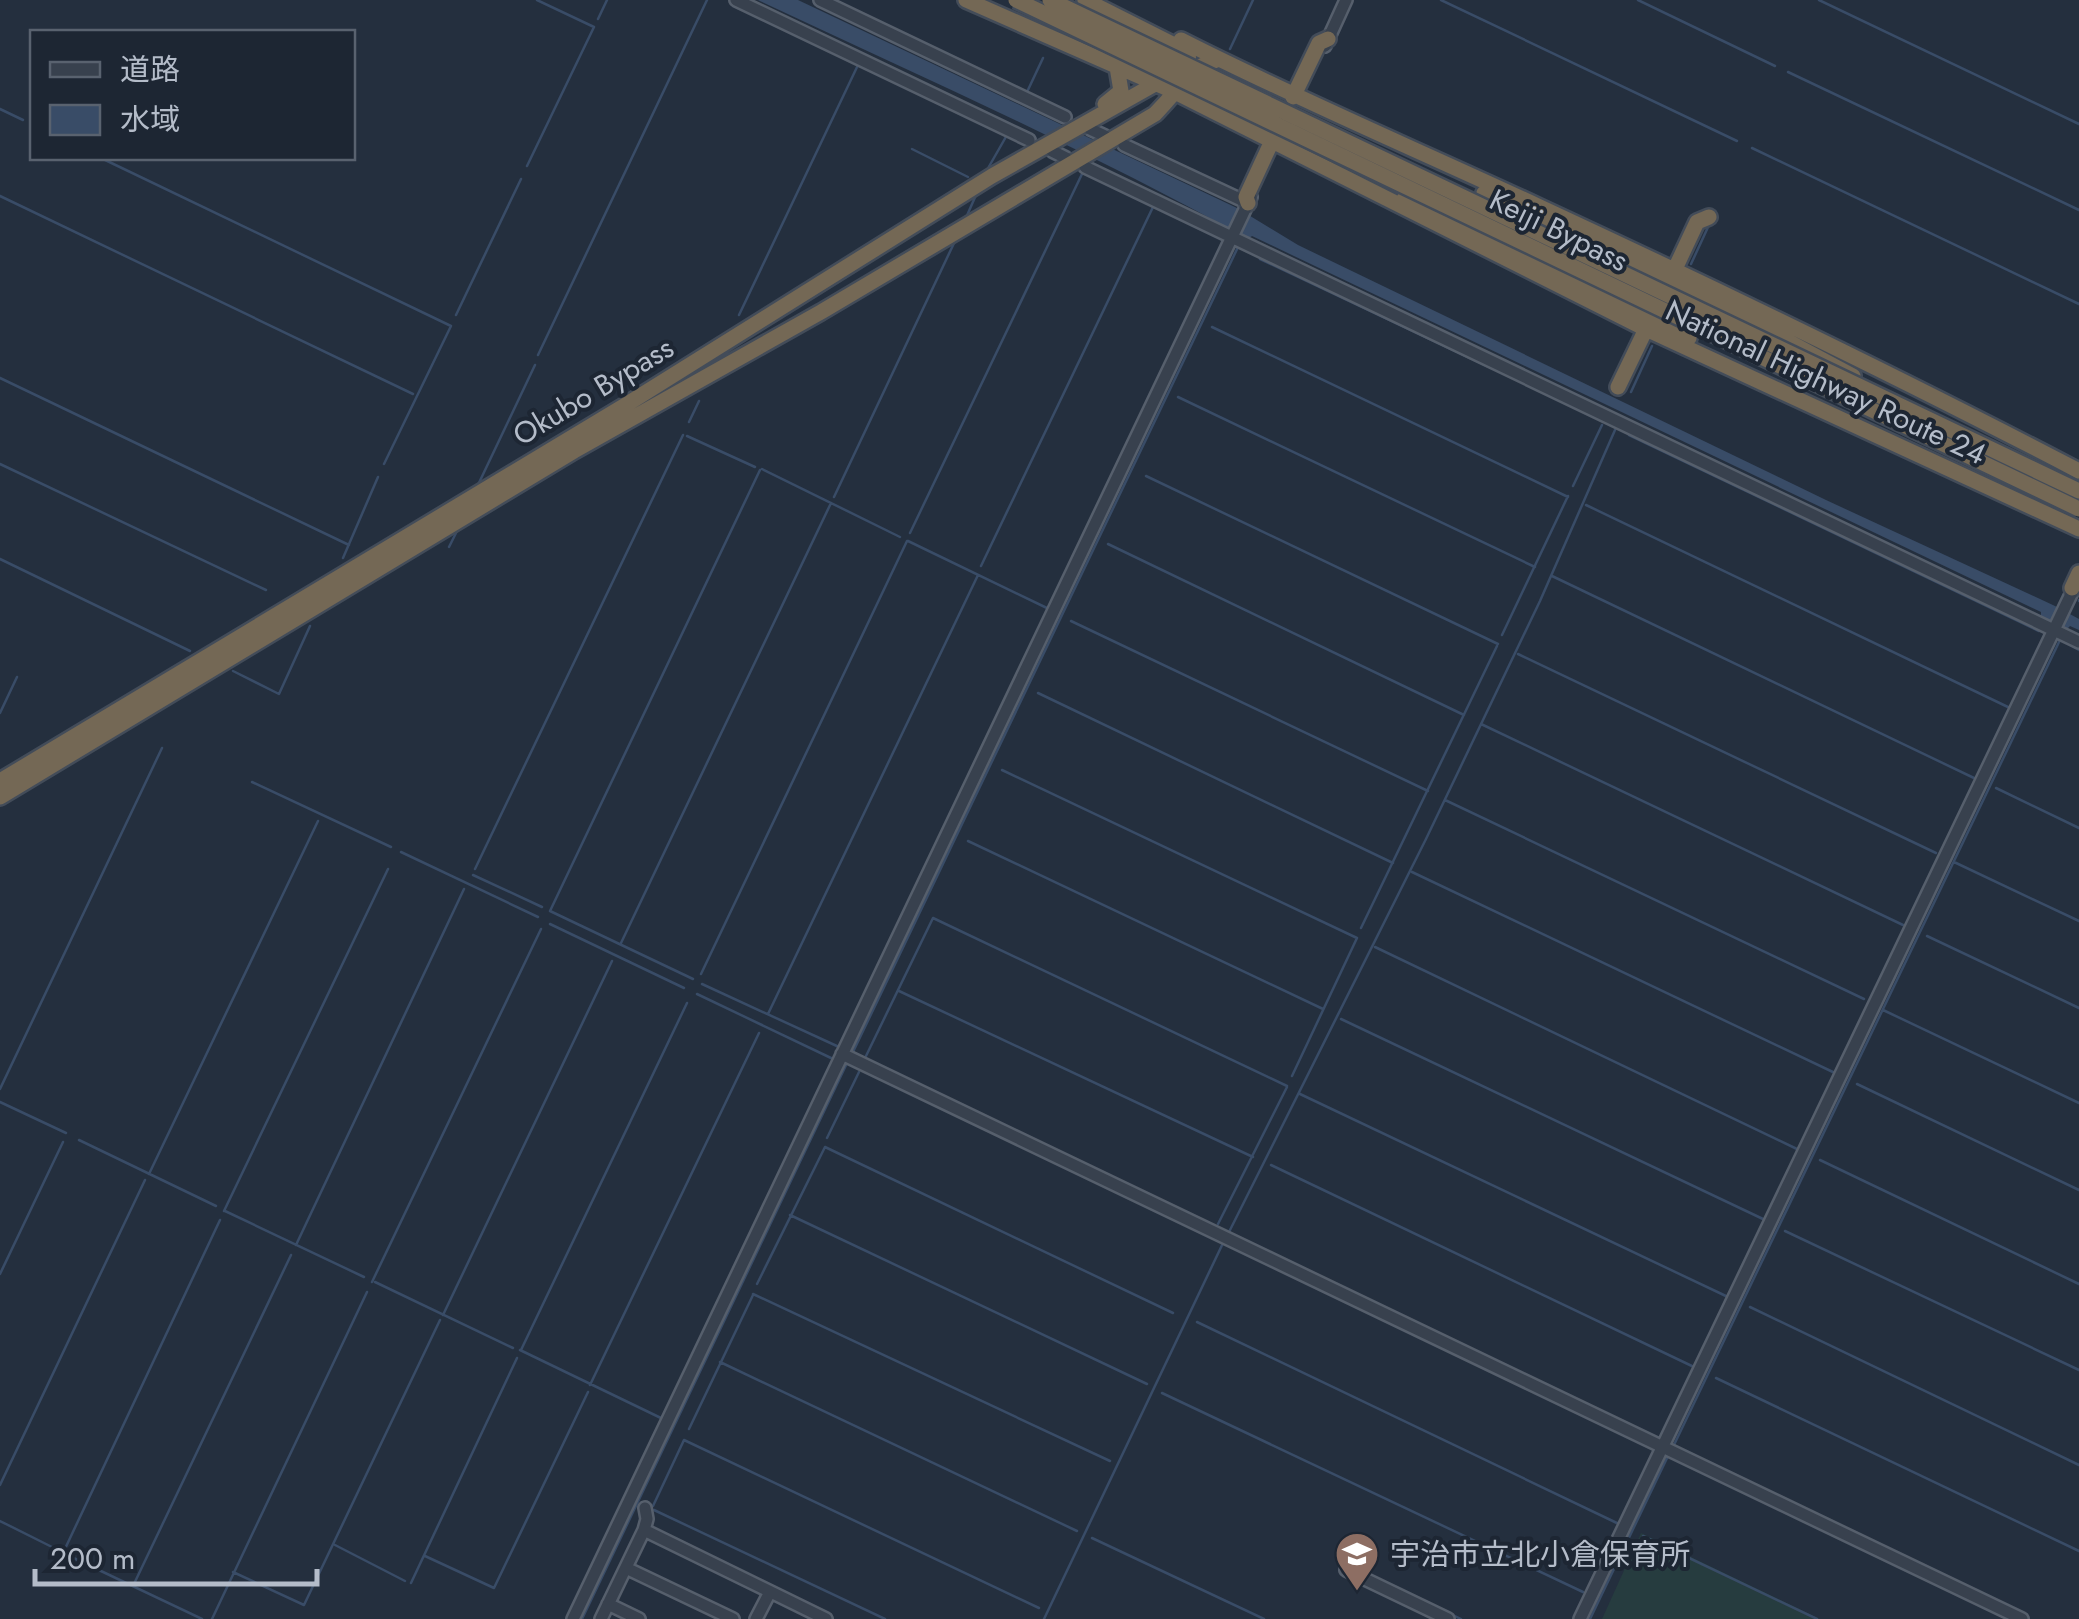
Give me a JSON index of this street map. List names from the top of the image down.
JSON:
{
  "streets": {
    "highway": ["Keiji Bypass", "National Highway Route 24", "Okubo Bypass"]
  },
  "crossings": [
    ["National Highway Route 24", "Okubo Bypass"]
  ],
  "places": {
    "school or university": ["宇治市立北小倉保育所"]
  },
  "legend": ["道路", "水域"],
  "scale_bar": "200 m"
}
